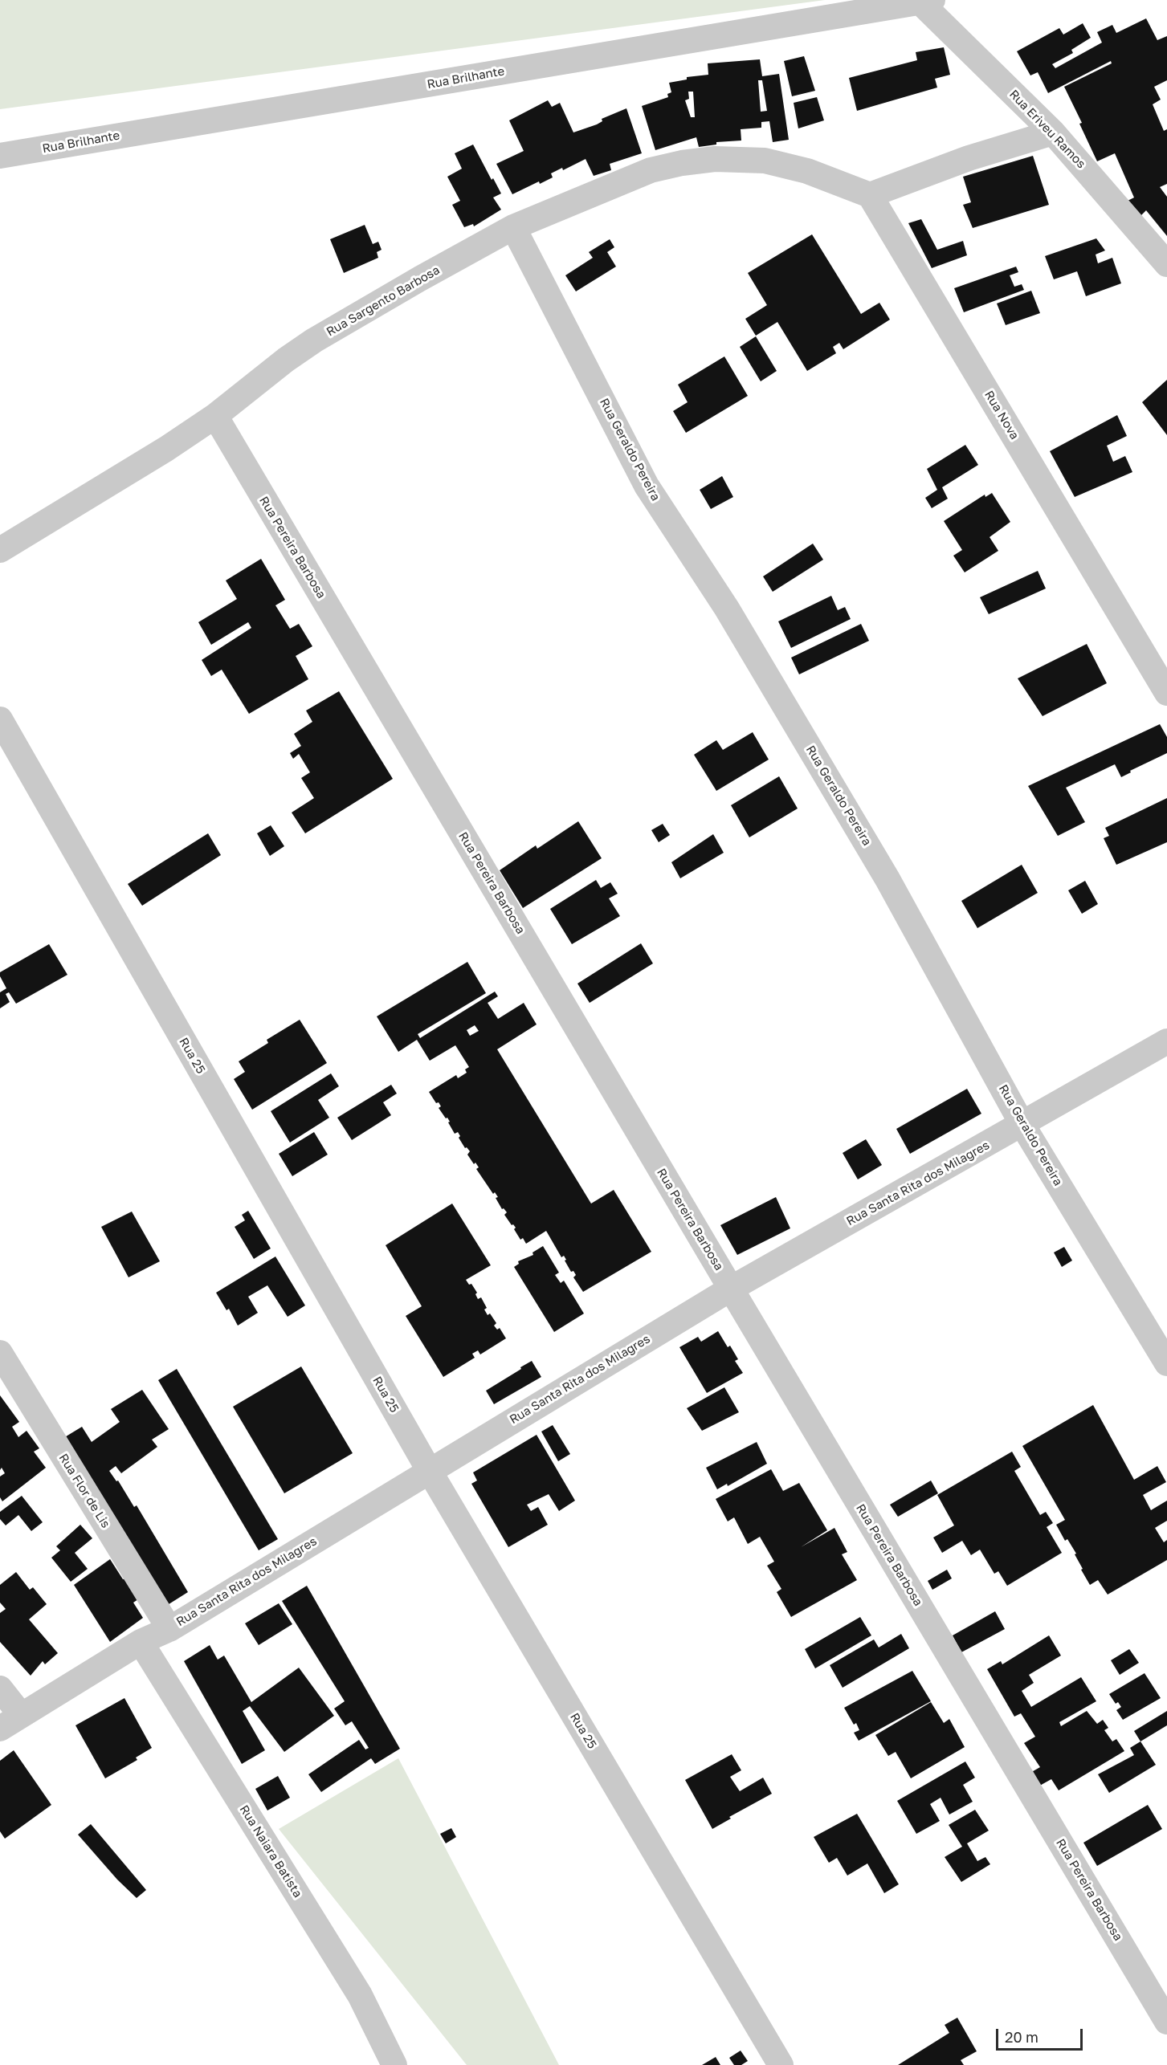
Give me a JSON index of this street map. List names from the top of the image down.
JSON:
{
  "streets": {
    "street": [
      "Rua Brilhante",
      "Rua Eriveu Ramos",
      "Rua Sargento Barbosa",
      "Rua Nova",
      "Rua Geraldo Pereira",
      "Rua Pereira Barbosa",
      "Rua 25",
      "Rua Santa Rita dos Milagres",
      "Rua Flor de Lis",
      "Rua Naiara Batista"
    ]
  },
  "crossings": [
    ["Rua Brilhante", "Rua Eriveu Ramos"],
    ["Rua Sargento Barbosa", "Rua Nova"],
    ["Rua Sargento Barbosa", "Rua Geraldo Pereira"],
    ["Rua Sargento Barbosa", "Rua Pereira Barbosa"],
    ["Rua Geraldo Pereira", "Rua Santa Rita dos Milagres"],
    ["Rua Pereira Barbosa", "Rua Santa Rita dos Milagres"],
    ["Rua 25", "Rua Santa Rita dos Milagres"],
    ["Rua Santa Rita dos Milagres", "Rua Flor de Lis"],
    ["Rua Santa Rita dos Milagres", "Rua Naiara Batista"]
  ],
  "scale_bar": "20 m"
}
